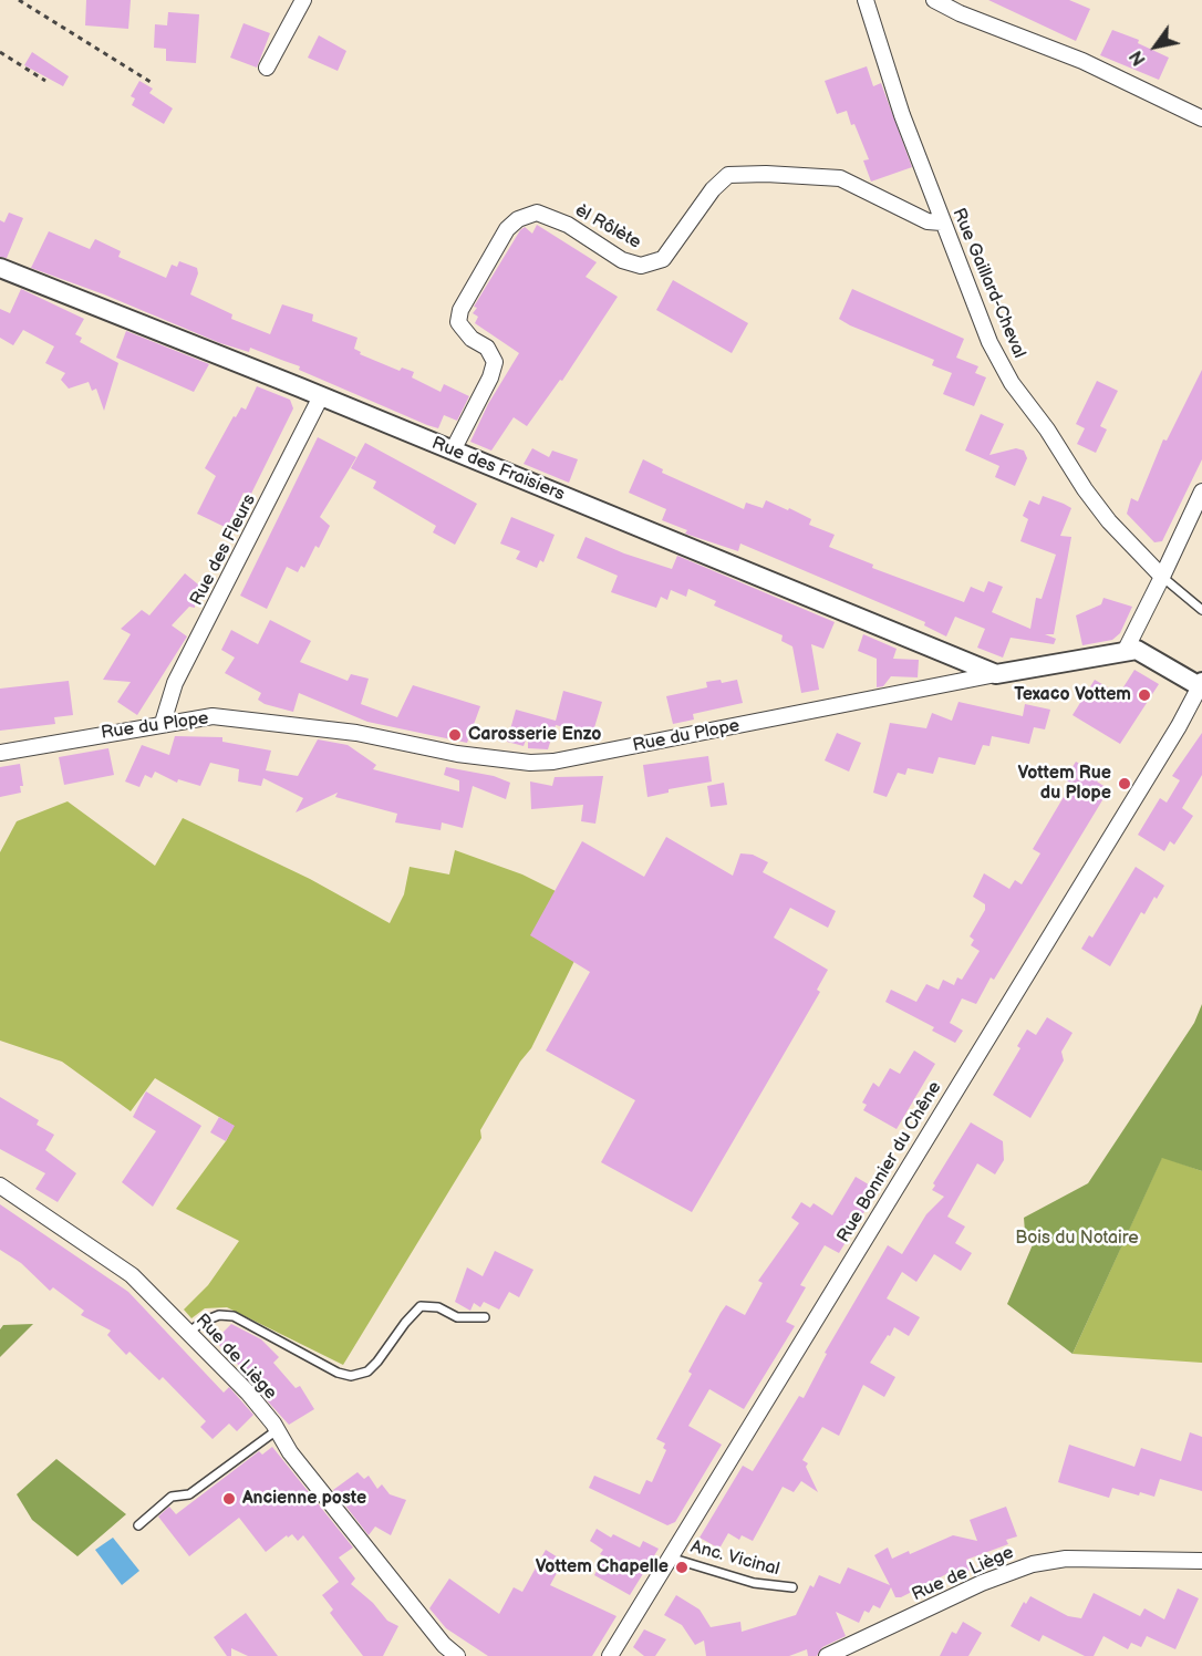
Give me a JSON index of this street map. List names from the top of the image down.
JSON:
{
  "streets": {
    "street": [
      "èl Rôlète",
      "Rue Gaillard-Cheval",
      "Rue des Fraisiers",
      "Rue des Fleurs",
      "Rue du Plope",
      "Rue Bonnier du Chêne",
      "Rue de Liège"
    ],
    "lane": ["Anc. Vicinal"]
  },
  "crossings": [
    ["èl Rôlète", "Rue Gaillard-Cheval"],
    ["èl Rôlète", "Rue des Fraisiers"],
    ["Rue des Fraisiers", "Rue des Fleurs"],
    ["Rue des Fraisiers", "Rue du Plope"],
    ["Rue des Fleurs", "Rue du Plope"],
    ["Rue Bonnier du Chêne", "Anc. Vicinal"]
  ],
  "parks": ["Bois du Notaire"],
  "places": [
    "Texaco Vottem",
    "Carosserie Enzo",
    "Vottem Rue du Plope",
    "Ancienne poste",
    "Vottem Chapelle"
  ],
  "north": "bottom left"
}
